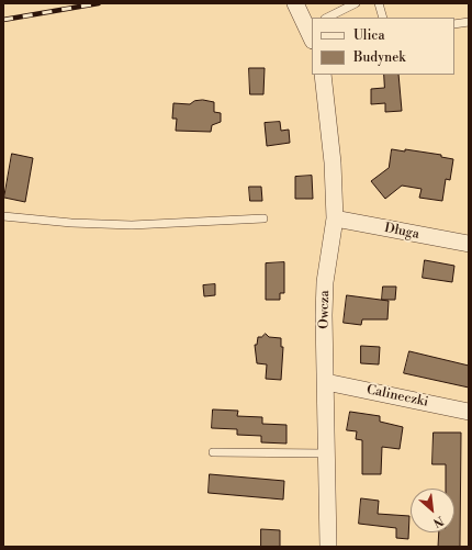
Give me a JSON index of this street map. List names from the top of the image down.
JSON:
{
  "streets": {
    "street": ["Długa", "Owcza", "Calineczki"]
  },
  "crossings": [
    ["Długa", "Owcza"],
    ["Owcza", "Calineczki"]
  ],
  "legend": ["Ulica", "Budynek"],
  "north": "bottom right"
}
